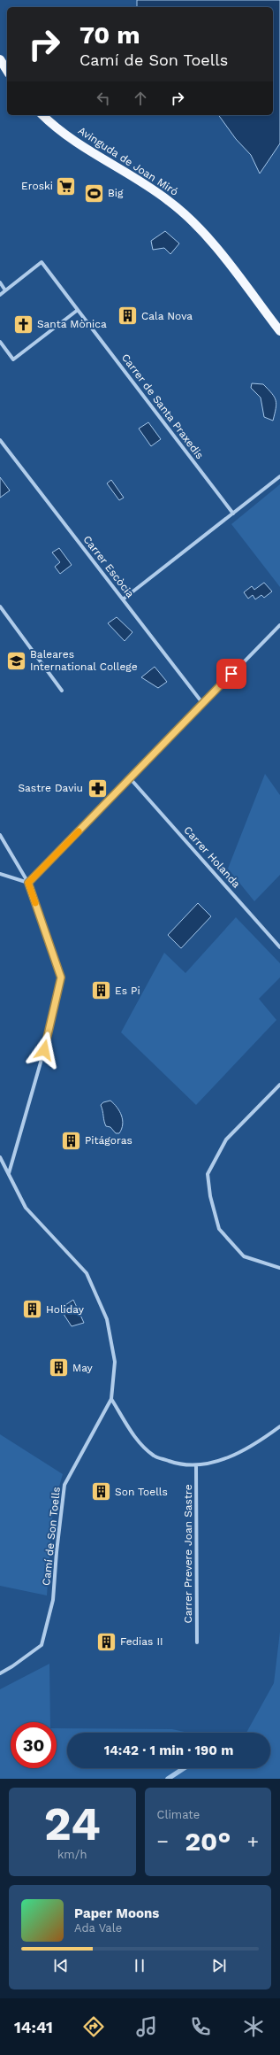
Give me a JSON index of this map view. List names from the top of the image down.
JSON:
{
  "streets": {
    "main road": ["Avinguda de Joan Miró"],
    "street": [
      "Carrer de Santa Praxedis",
      "Carrer Escòcia",
      "Carrer Holanda",
      "Camí de Son Toells",
      "Carrer Prevere Joan Sastre"
    ]
  },
  "places": {
    "supermarket": ["Eroski"],
    "sports": ["Big"],
    "building": [
      "Cala Nova",
      "Es Pi",
      "Pitágoras",
      "Holiday",
      "May",
      "Son Toells",
      "Fedias II"
    ],
    "church": ["Santa Mònica"],
    "school or university": ["Baleares International College"],
    "pharmacy": ["Sastre Daviu"]
  },
  "page": {
    "turn": ["70 m", "Camí de Son Toells"],
    "limit": "30",
    "trip": "14:42 · 1 min · 190 m",
    "tile": [
      ["24", "km/h"],
      "Climate"
    ],
    "heat": ["−", "20°", "+"],
    "song": ["Paper Moons", "Ada Vale"],
    "tabs": "14:41"
  }
}
